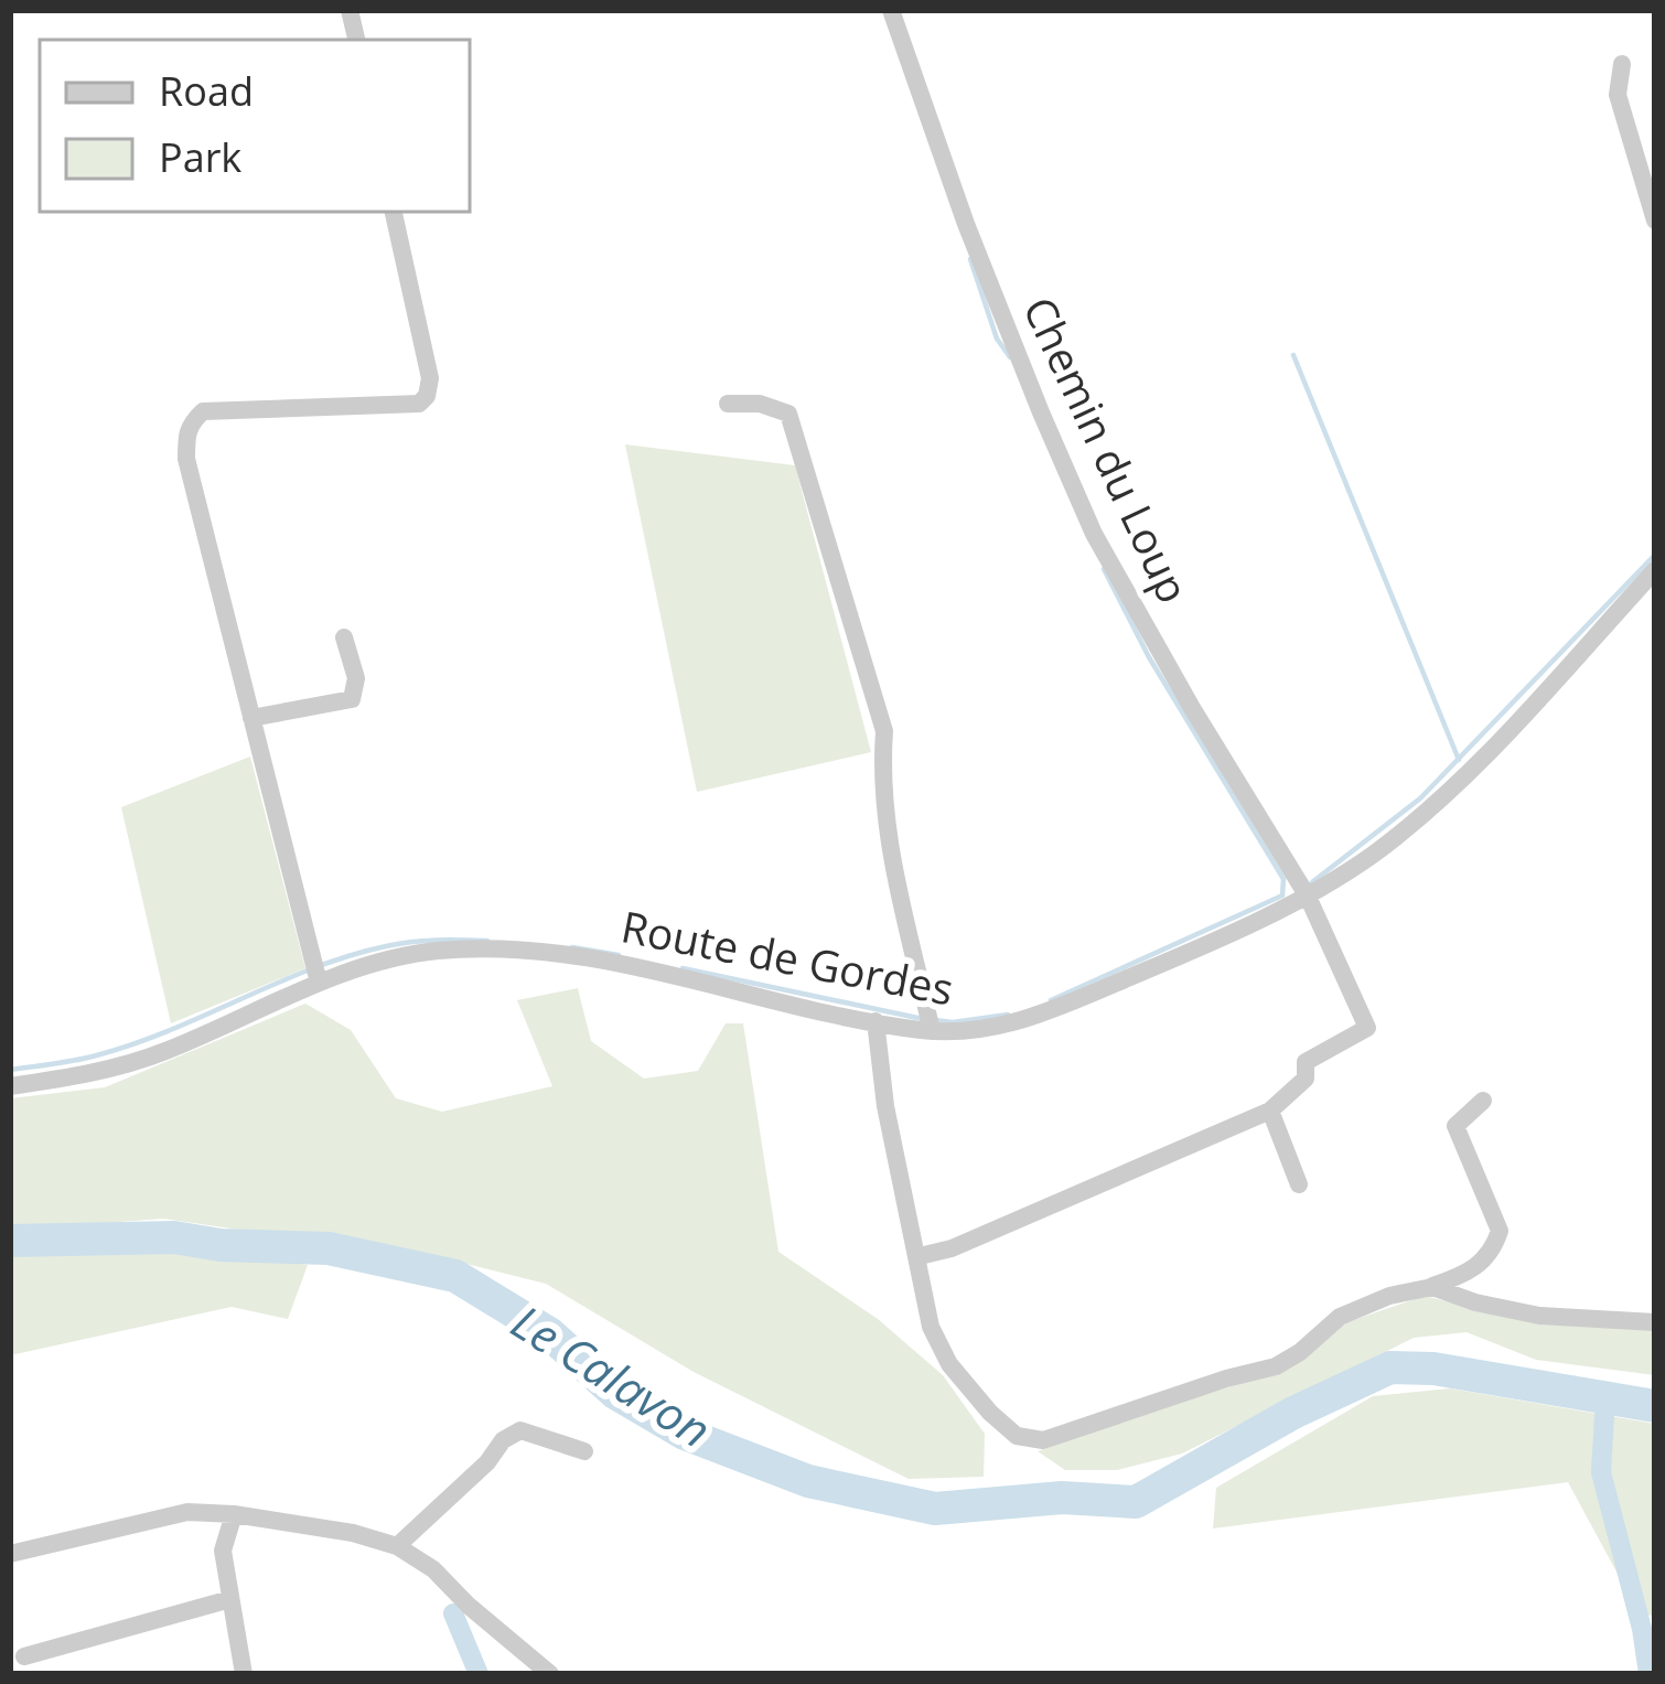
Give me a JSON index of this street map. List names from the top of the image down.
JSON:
{
  "streets": {
    "street": ["Chemin du Loup", "Route de Gordes"]
  },
  "crossings": [
    ["Chemin du Loup", "Route de Gordes"]
  ],
  "water": ["Le Calavon"],
  "legend": ["Road", "Park"]
}
